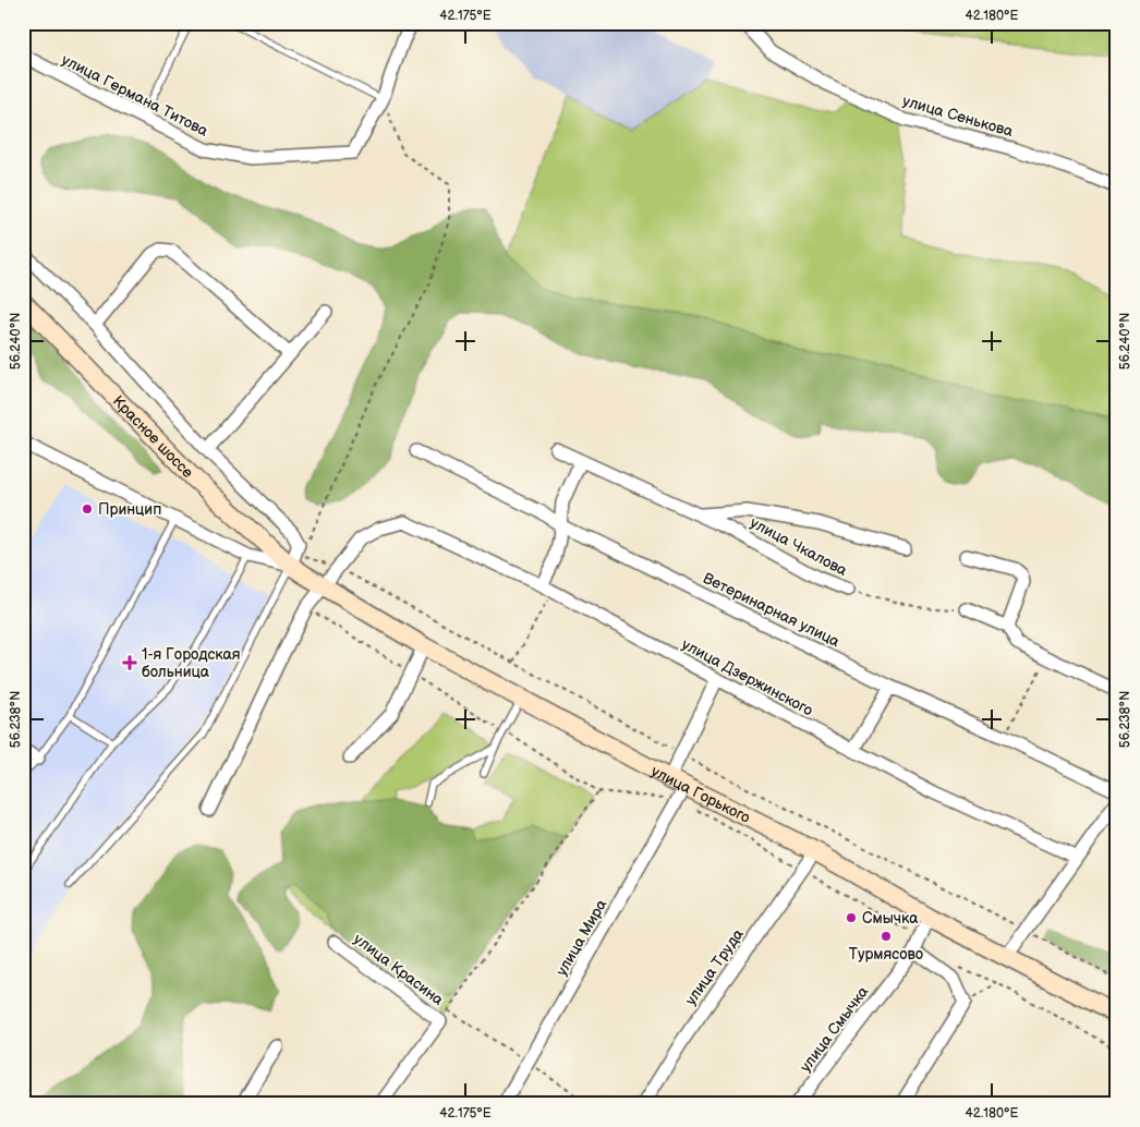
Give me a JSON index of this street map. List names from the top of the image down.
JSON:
{
  "streets": {
    "main road": ["Красное шоссе", "улица Горького"],
    "street": [
      "улица Германа Титова",
      "улица Сенькова",
      "улица Чкалова",
      "Ветеринарная улица",
      "улица Дзержинского",
      "улица Мира",
      "улица Труда",
      "улица Красина",
      "улица Смычка"
    ]
  },
  "crossings": [
    ["Красное шоссе", "улица Горького"],
    ["улица Горького", "улица Мира"],
    ["улица Горького", "улица Труда"],
    ["улица Горького", "улица Смычка"]
  ],
  "places": {
    "other": ["Принцип", "Смычка", "Турмясово"],
    "health": ["1-я Городская больница"]
  },
  "coordinates": [
    "42.175°E",
    "42.180°E",
    "56.240°N",
    "56.238°N"
  ]
}
